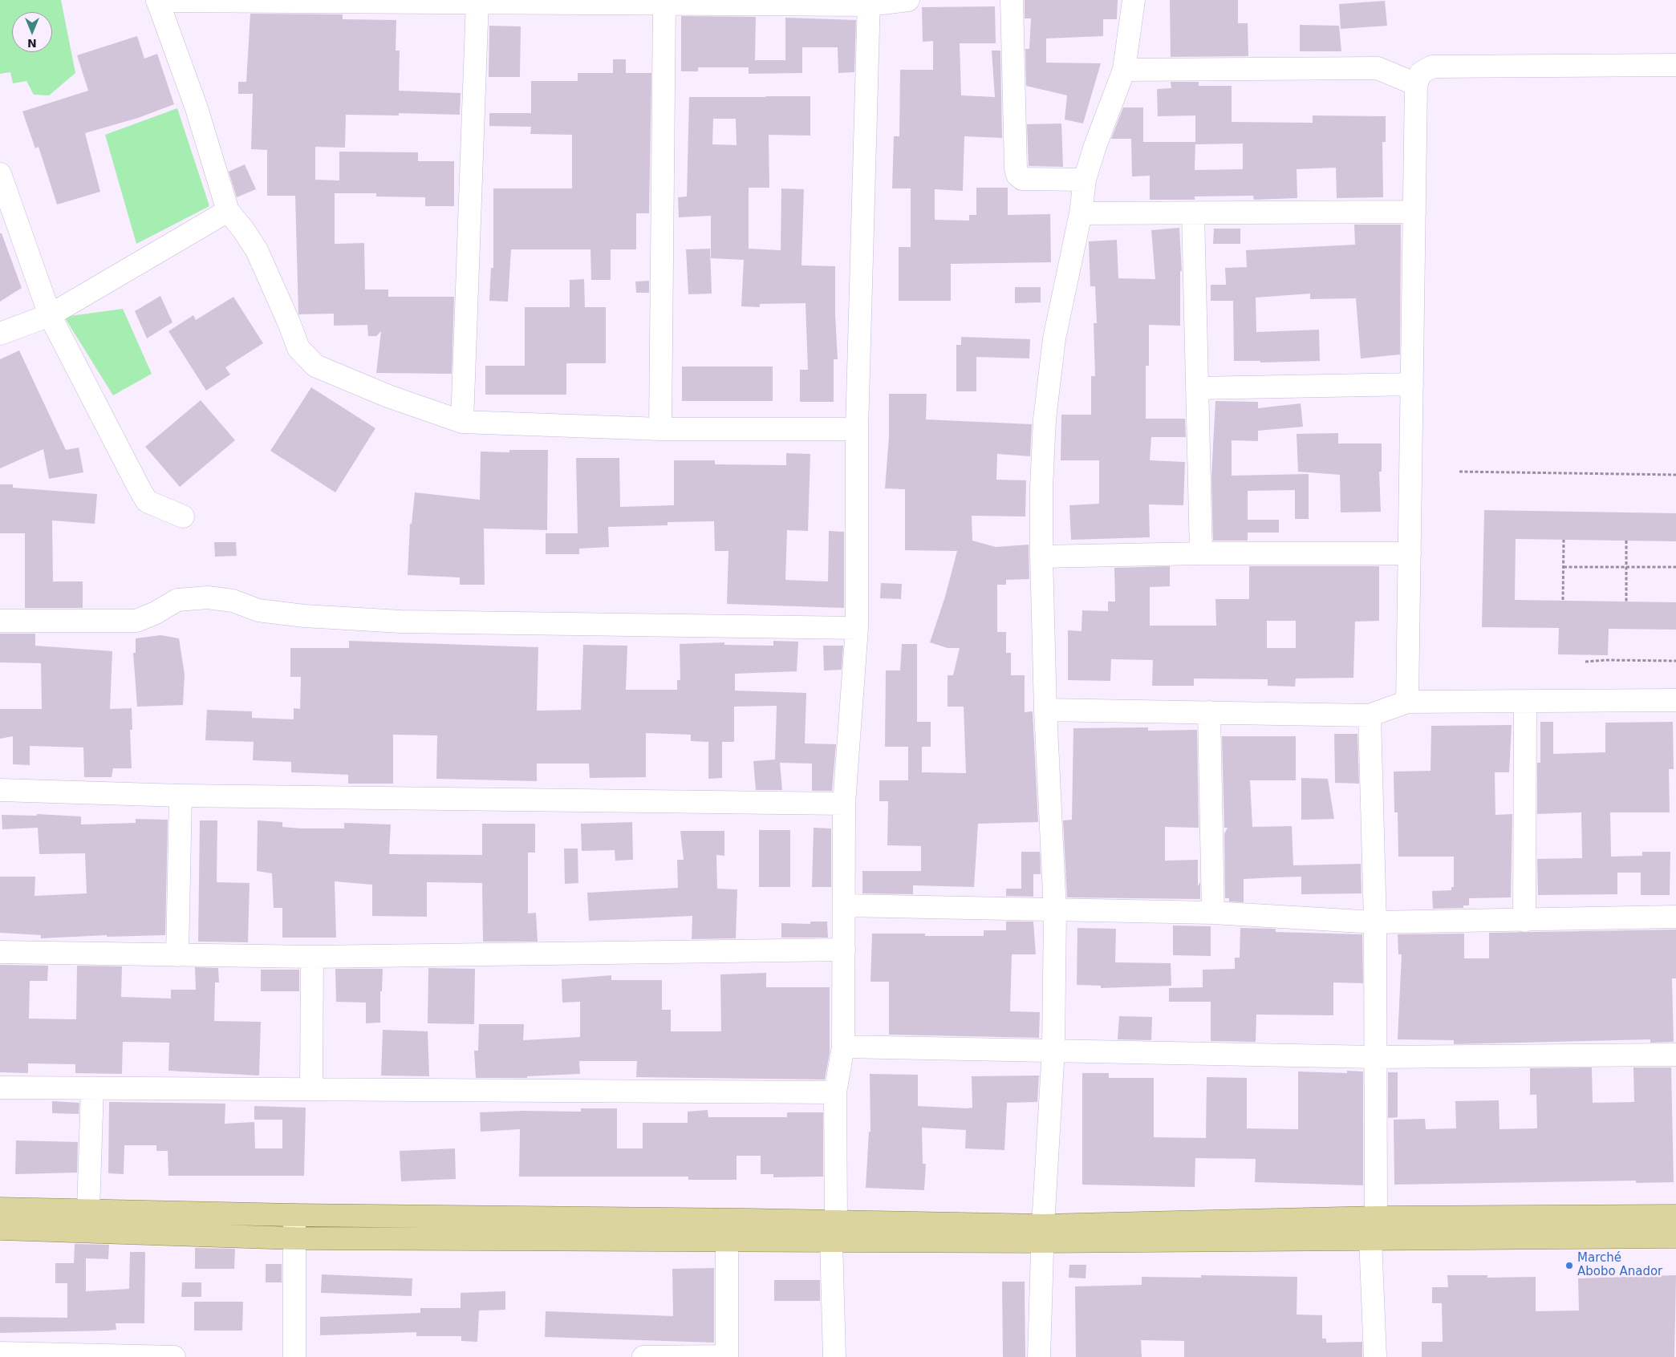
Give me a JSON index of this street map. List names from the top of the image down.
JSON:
{
  "places": ["Marché Abobo Anador"],
  "north": "bottom"
}
